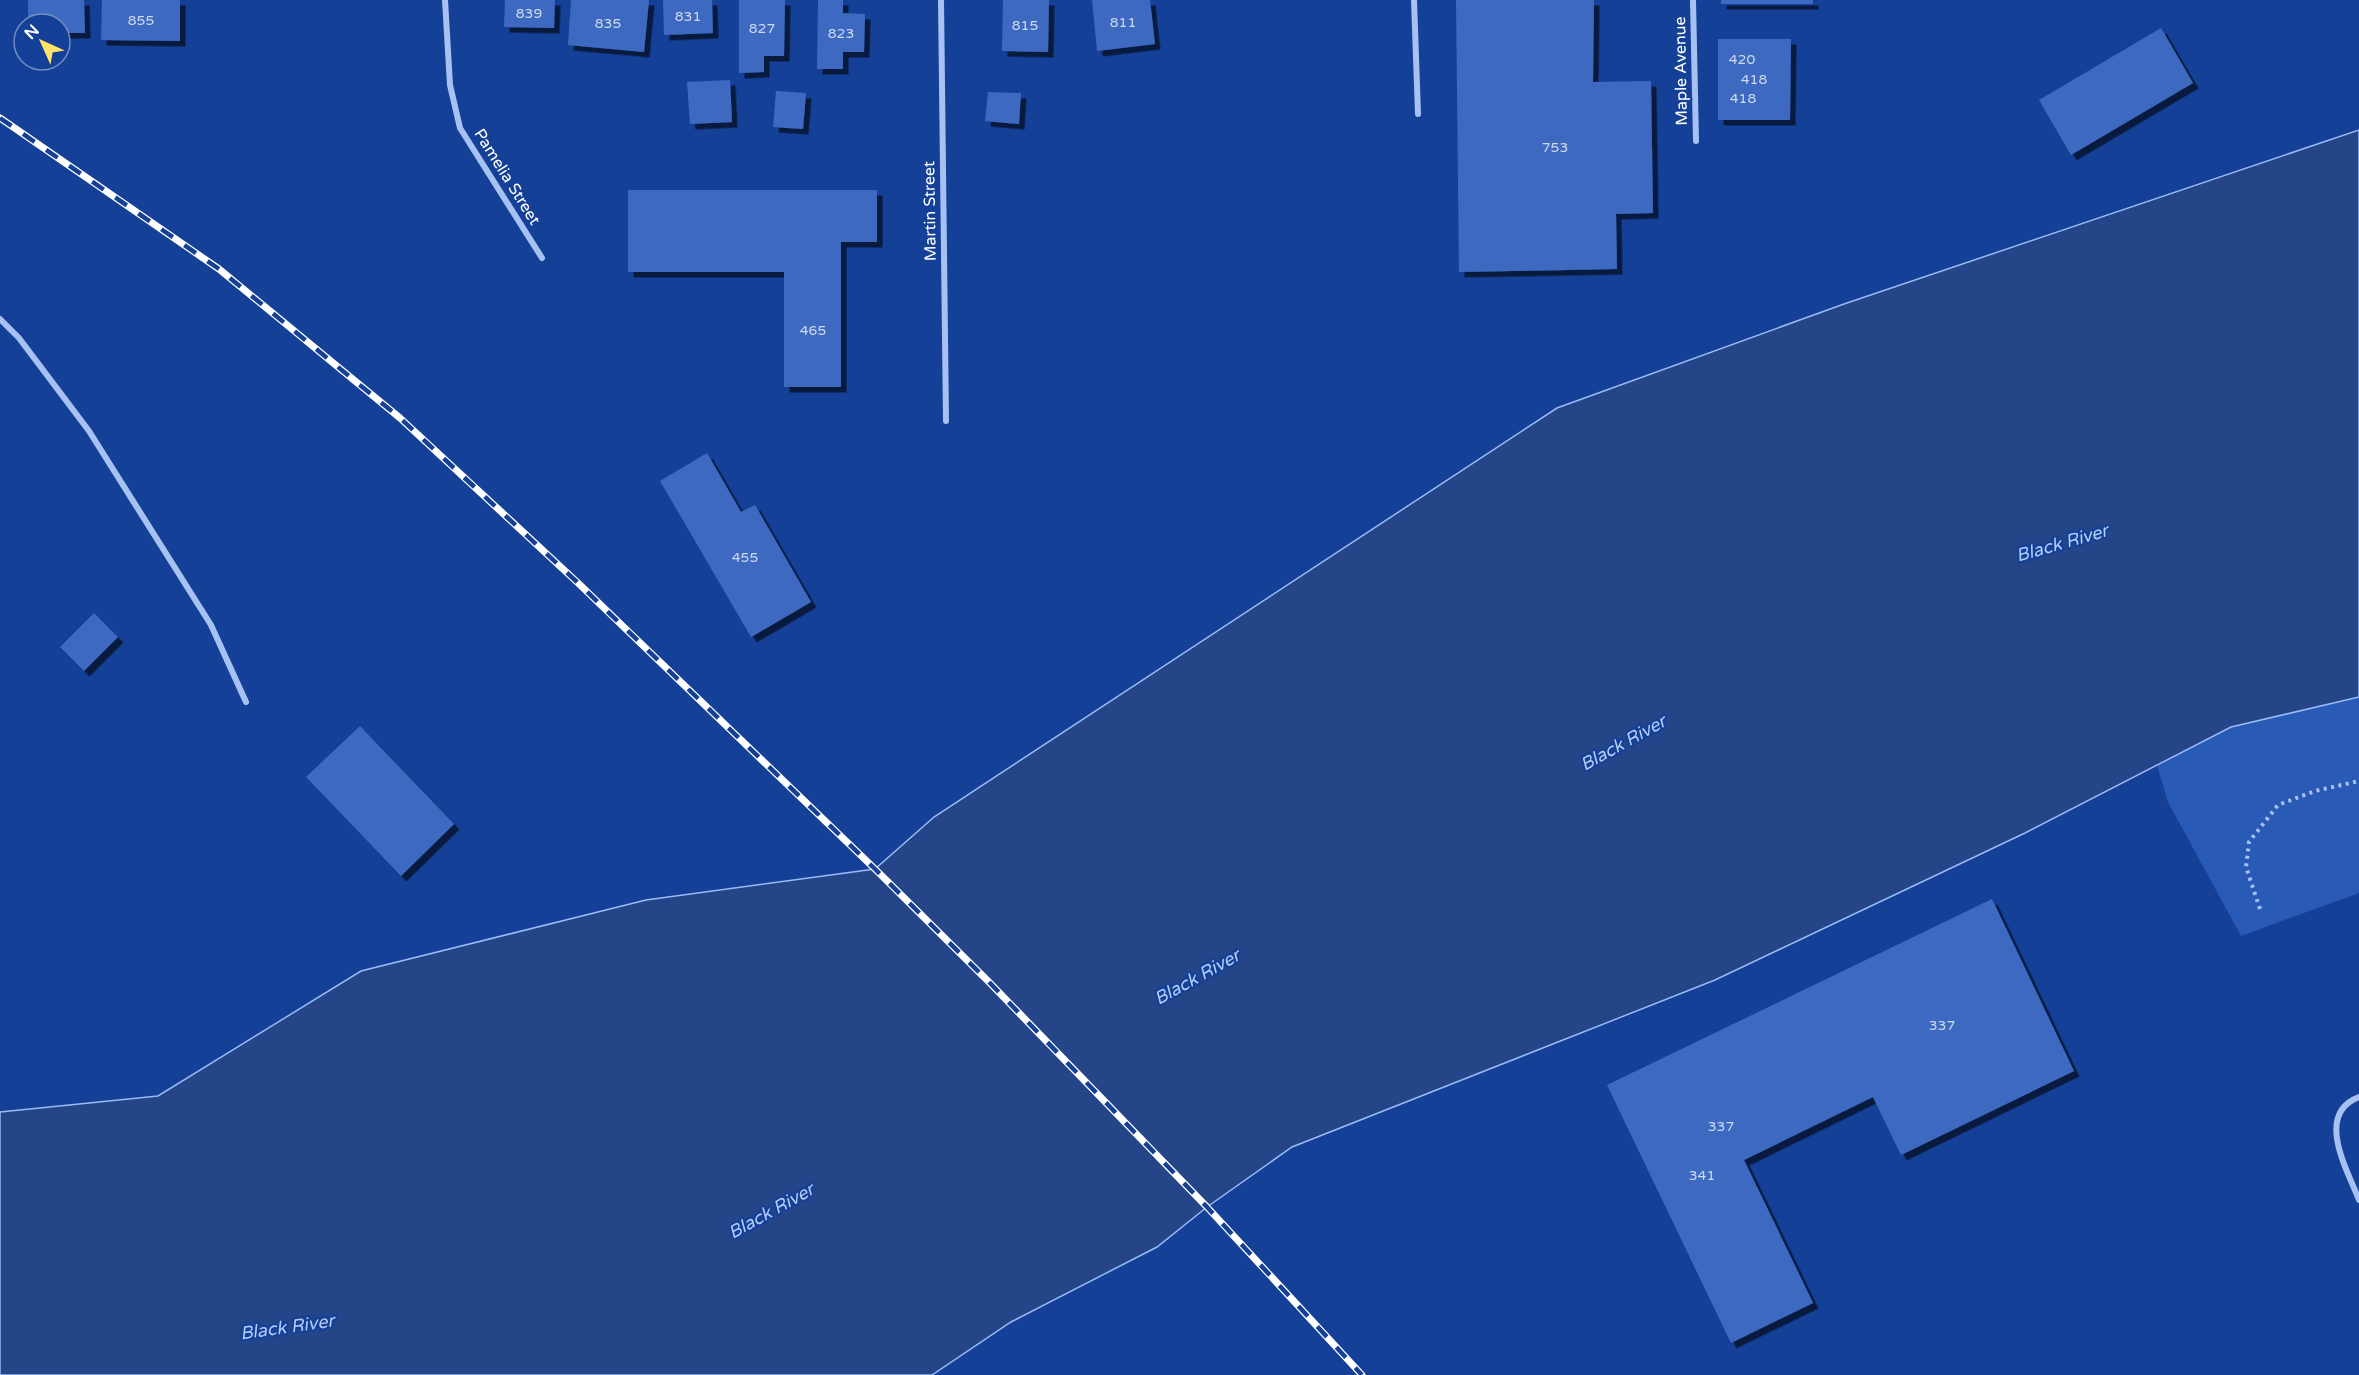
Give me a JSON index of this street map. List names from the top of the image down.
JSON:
{
  "streets": {
    "street": ["Maple Avenue", "Pamelia Street", "Martin Street"]
  },
  "water": ["Black River"],
  "house_numbers": [
    "839",
    "831",
    "855",
    "811",
    "835",
    "815",
    "827",
    "823",
    "420",
    "418",
    "418",
    "753",
    "465",
    "455",
    "337",
    "337",
    "341"
  ],
  "north": "top left"
}
